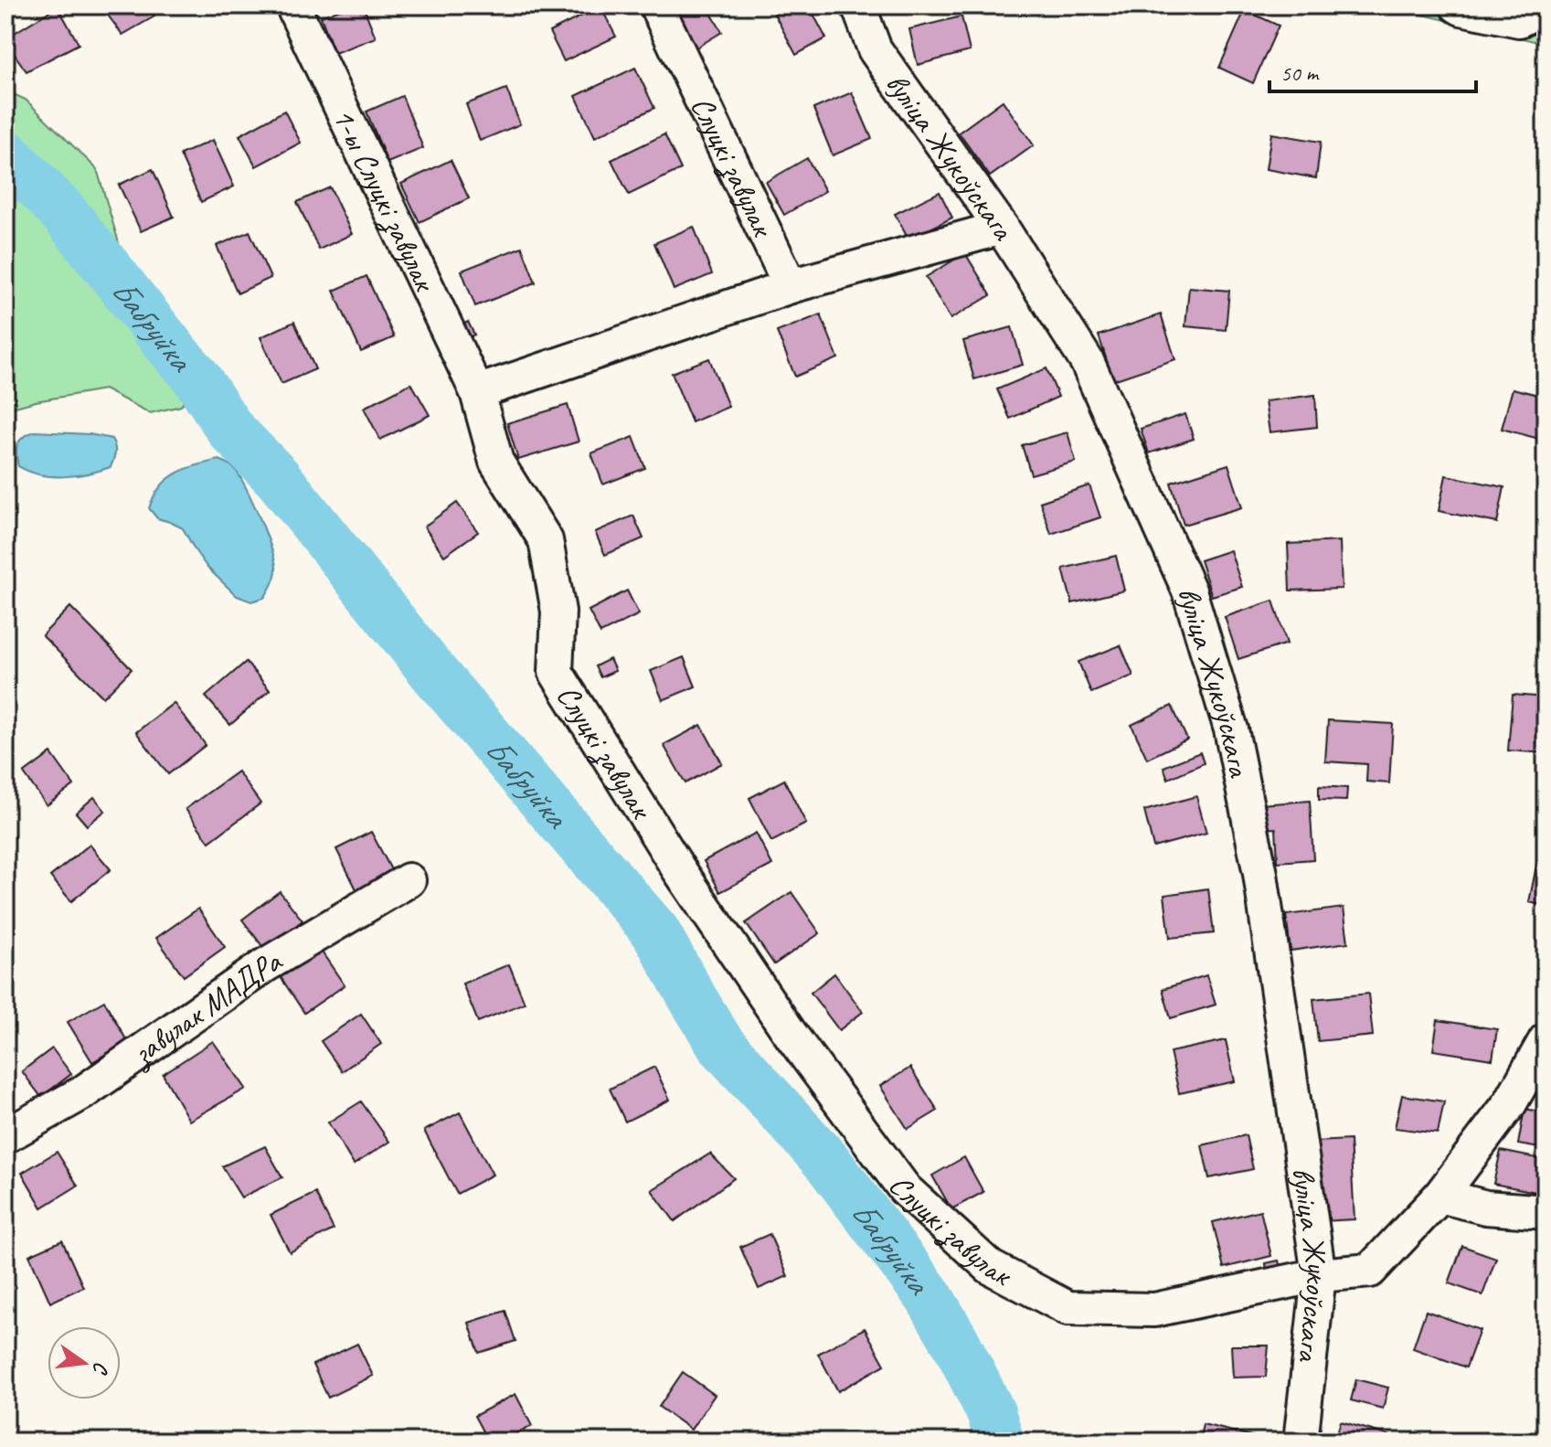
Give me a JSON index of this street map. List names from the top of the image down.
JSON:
{
  "streets": {
    "street": [
      "вуліца Жукоўскага",
      "Слуцкі завулак",
      "1-ы Слуцкі завулак",
      "завулак МАДРа"
    ]
  },
  "crossings": [
    ["вуліца Жукоўскага", "Слуцкі завулак"],
    ["Слуцкі завулак", "1-ы Слуцкі завулак"]
  ],
  "water": ["Бабруйка"],
  "scale_bar": "50 m",
  "north": "right"
}
